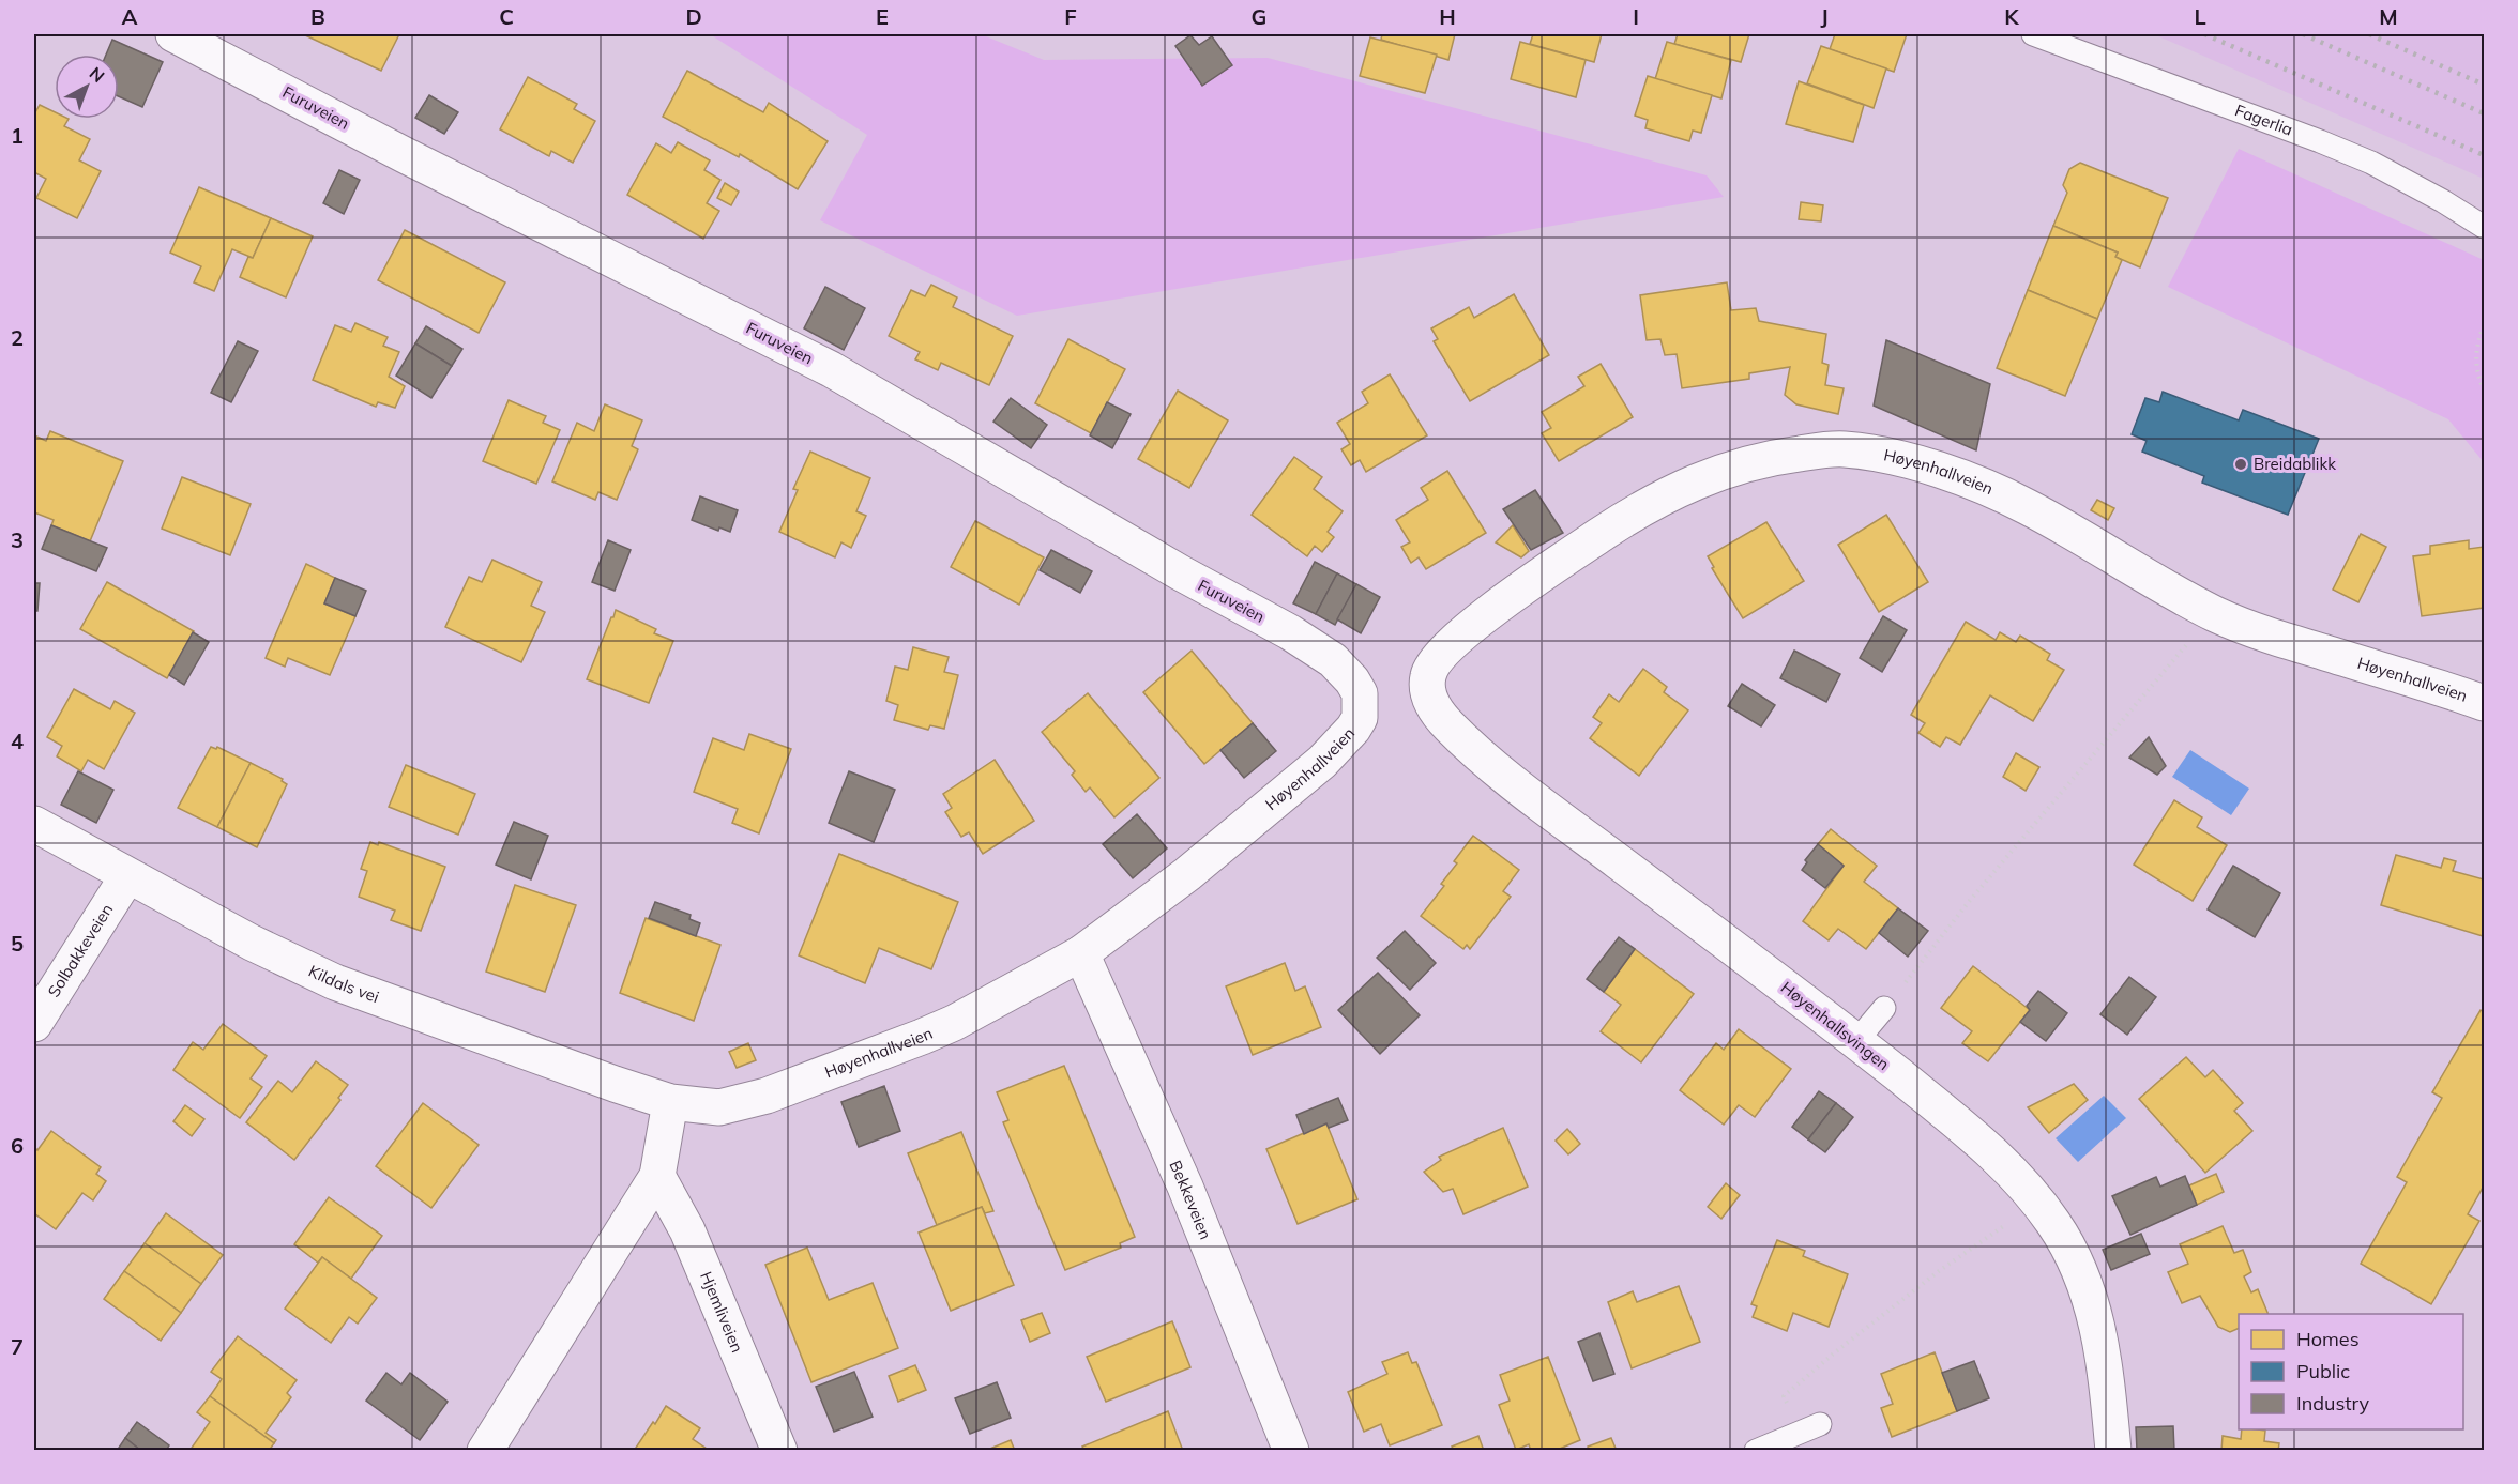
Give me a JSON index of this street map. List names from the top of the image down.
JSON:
{
  "streets": {
    "street": [
      "Furuveien",
      "Høyenhallveien",
      "Solbakkeveien",
      "Kildals vei",
      "Høyenhallsvingen",
      "Bekkeveien",
      "Hjemliveien"
    ],
    "lane": ["Fagerlia"]
  },
  "crossings": [
    ["Furuveien", "Høyenhallveien"],
    ["Høyenhallveien", "Kildals vei"],
    ["Høyenhallveien", "Høyenhallsvingen"],
    ["Høyenhallveien", "Bekkeveien"],
    ["Solbakkeveien", "Kildals vei"]
  ],
  "places": ["Breidablikk"],
  "legend": ["Homes", "Public", "Industry"],
  "north": "top right",
  "grid": {
    "columns": [
      "A",
      "B",
      "C",
      "D",
      "E",
      "F",
      "G",
      "H",
      "I",
      "J",
      "K",
      "L",
      "M"
    ],
    "rows": [
      "1",
      "2",
      "3",
      "4",
      "5",
      "6",
      "7"
    ]
  }
}
